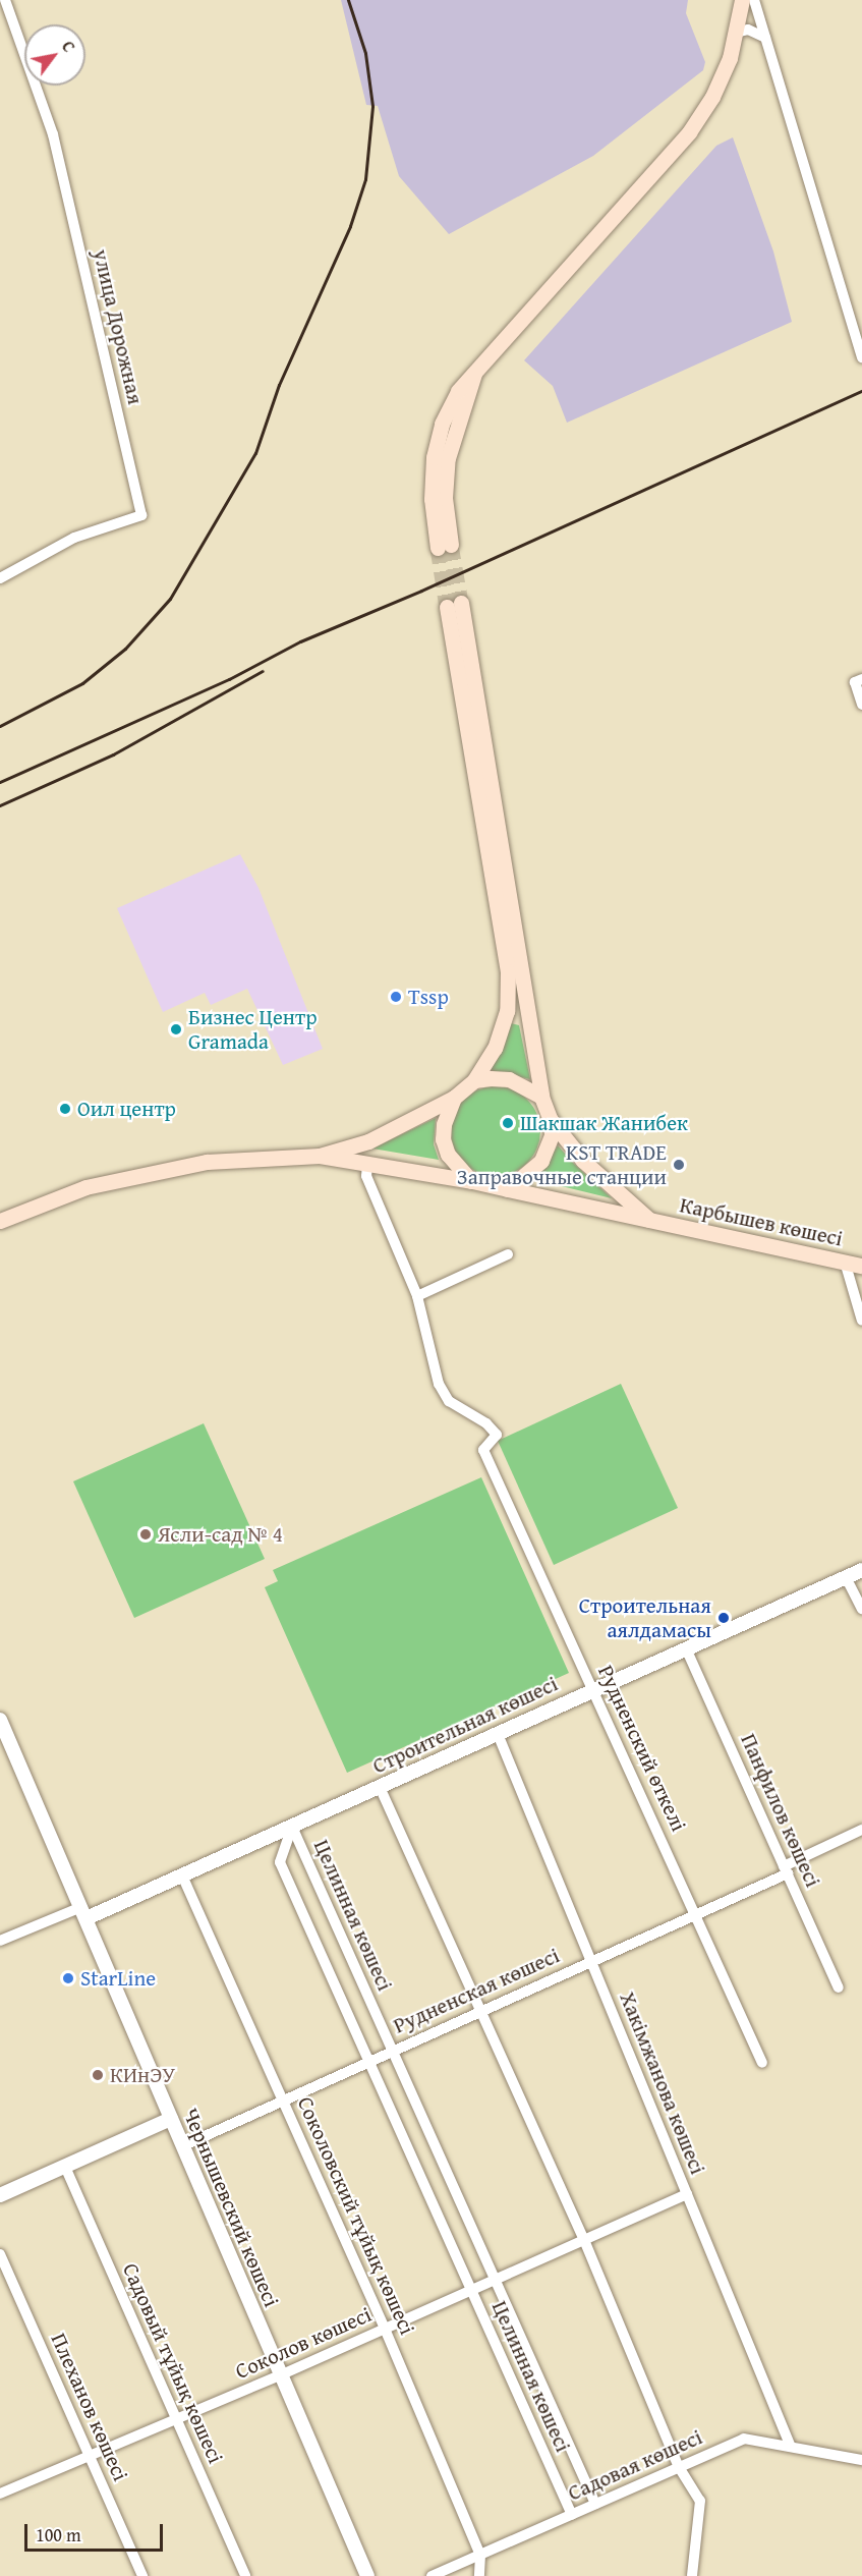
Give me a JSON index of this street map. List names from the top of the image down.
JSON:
{
  "streets": {
    "main road": ["Карбышев көшесі"],
    "street": [
      "улица Дорожная",
      "Строительная көшесі",
      "Рудненский өткелі",
      "Панфилов көшесі",
      "Целинная көшесі",
      "Рудненская көшесі",
      "Хакімжанова көшесі",
      "Чернышевский көшесі",
      "Соколовский тұйық көшесі",
      "Соколов көшесі",
      "Садовый тұйық көшесі",
      "Плеханов көшесі",
      "Садовая көшесі"
    ]
  },
  "crossings": [
    ["Строительная көшесі", "Рудненский өткелі"],
    ["Строительная көшесі", "Панфилов көшесі"],
    ["Строительная көшесі", "Целинная көшесі"],
    ["Строительная көшесі", "Хакімжанова көшесі"],
    ["Строительная көшесі", "Чернышевский көшесі"],
    ["Строительная көшесі", "Соколовский тұйық көшесі"],
    ["Рудненский өткелі", "Рудненская көшесі"],
    ["Панфилов көшесі", "Рудненская көшесі"],
    ["Целинная көшесі", "Рудненская көшесі"],
    ["Целинная көшесі", "Соколов көшесі"],
    ["Целинная көшесі", "Садовая көшесі"],
    ["Рудненская көшесі", "Хакімжанова көшесі"],
    ["Рудненская көшесі", "Чернышевский көшесі"],
    ["Рудненская көшесі", "Соколовский тұйық көшесі"],
    ["Хакімжанова көшесі", "Соколов көшесі"],
    ["Хакімжанова көшесі", "Садовая көшесі"],
    ["Чернышевский көшесі", "Соколов көшесі"],
    ["Соколовский тұйық көшесі", "Соколов көшесі"],
    ["Соколовский тұйық көшесі", "Садовая көшесі"],
    ["Соколов көшесі", "Садовый тұйық көшесі"],
    ["Соколов көшесі", "Плеханов көшесі"]
  ],
  "places": [
    "Tssp",
    "Бизнес Центр Gramada",
    "Оил центр",
    "Шакшак Жанибек",
    "KST TRADE Заправочные станции",
    "Ясли-сад № 4",
    "Строительная аялдамасы",
    "StarLine",
    "КИнЭУ"
  ],
  "scale_bar": "100 m",
  "north": "top right"
}
